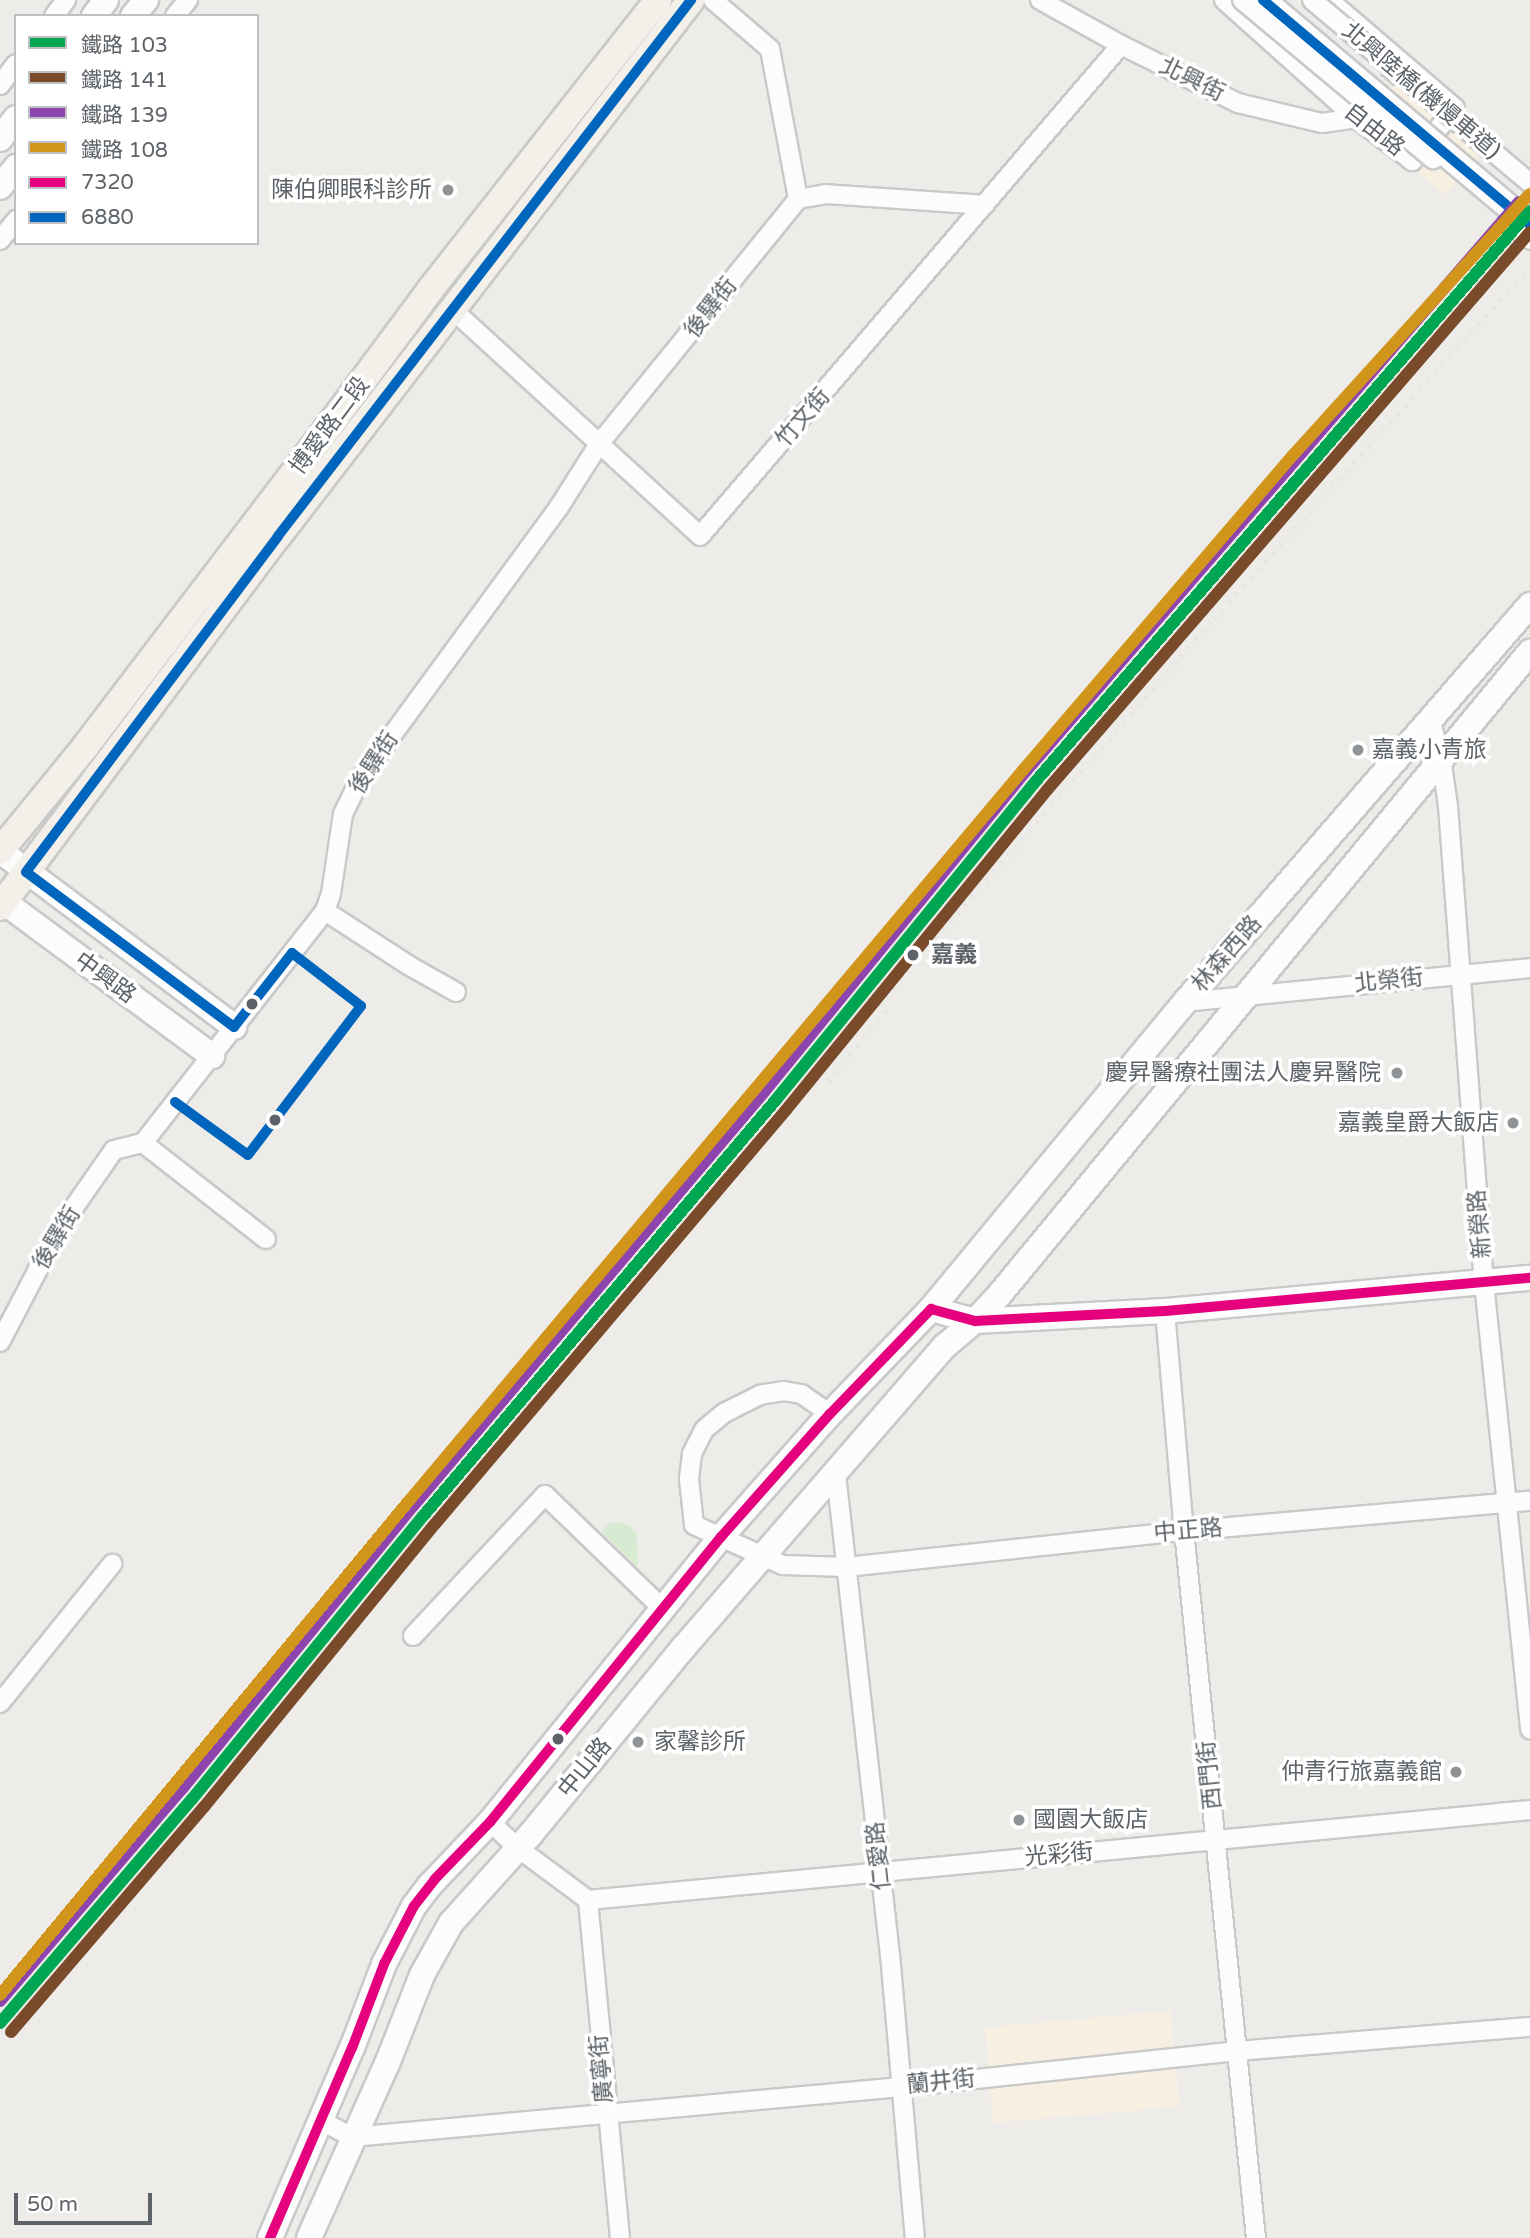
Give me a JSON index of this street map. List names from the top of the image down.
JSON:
{
  "streets": {
    "main road": [
      "博愛路二段",
      "林森西路",
      "中興路",
      "中山路"
    ],
    "street": [
      "北興街",
      "北興陸橋(機慢車道)",
      "自由路",
      "後驛街",
      "竹文街",
      "北榮街",
      "新榮路",
      "中正路",
      "西門街",
      "光彩街",
      "仁愛路",
      "廣寧街",
      "蘭井街"
    ]
  },
  "crossings": [
    ["北興街", "自由路"],
    ["北興街", "竹文街"],
    ["後驛街", "竹文街"],
    ["後驛街", "中興路"],
    ["竹文街", "博愛路二段"],
    ["博愛路二段", "中興路"],
    ["林森西路", "北榮街"],
    ["林森西路", "新榮路"],
    ["林森西路", "中山路"],
    ["北榮街", "新榮路"],
    ["新榮路", "中正路"],
    ["中正路", "中山路"],
    ["中正路", "西門街"],
    ["中正路", "仁愛路"],
    ["中山路", "仁愛路"],
    ["中山路", "蘭井街"],
    ["西門街", "光彩街"],
    ["西門街", "蘭井街"],
    ["光彩街", "仁愛路"],
    ["光彩街", "廣寧街"],
    ["仁愛路", "蘭井街"],
    ["廣寧街", "蘭井街"]
  ],
  "places": [
    "陳伯卿眼科診所",
    "嘉義小青旅",
    "嘉義",
    "慶昇醫療社團法人慶昇醫院",
    "嘉義皇爵大飯店",
    "家馨診所",
    "仲青行旅嘉義館",
    "國園大飯店"
  ],
  "lines": [
    "transit line 6880",
    "rail line 108",
    "rail line 139",
    "rail line 103",
    "rail line 141",
    "transit line 7320"
  ],
  "legend": [
    "鐵路 103",
    "鐵路 141",
    "鐵路 139",
    "鐵路 108",
    "7320",
    "6880"
  ],
  "scale_bar": "50 m"
}
